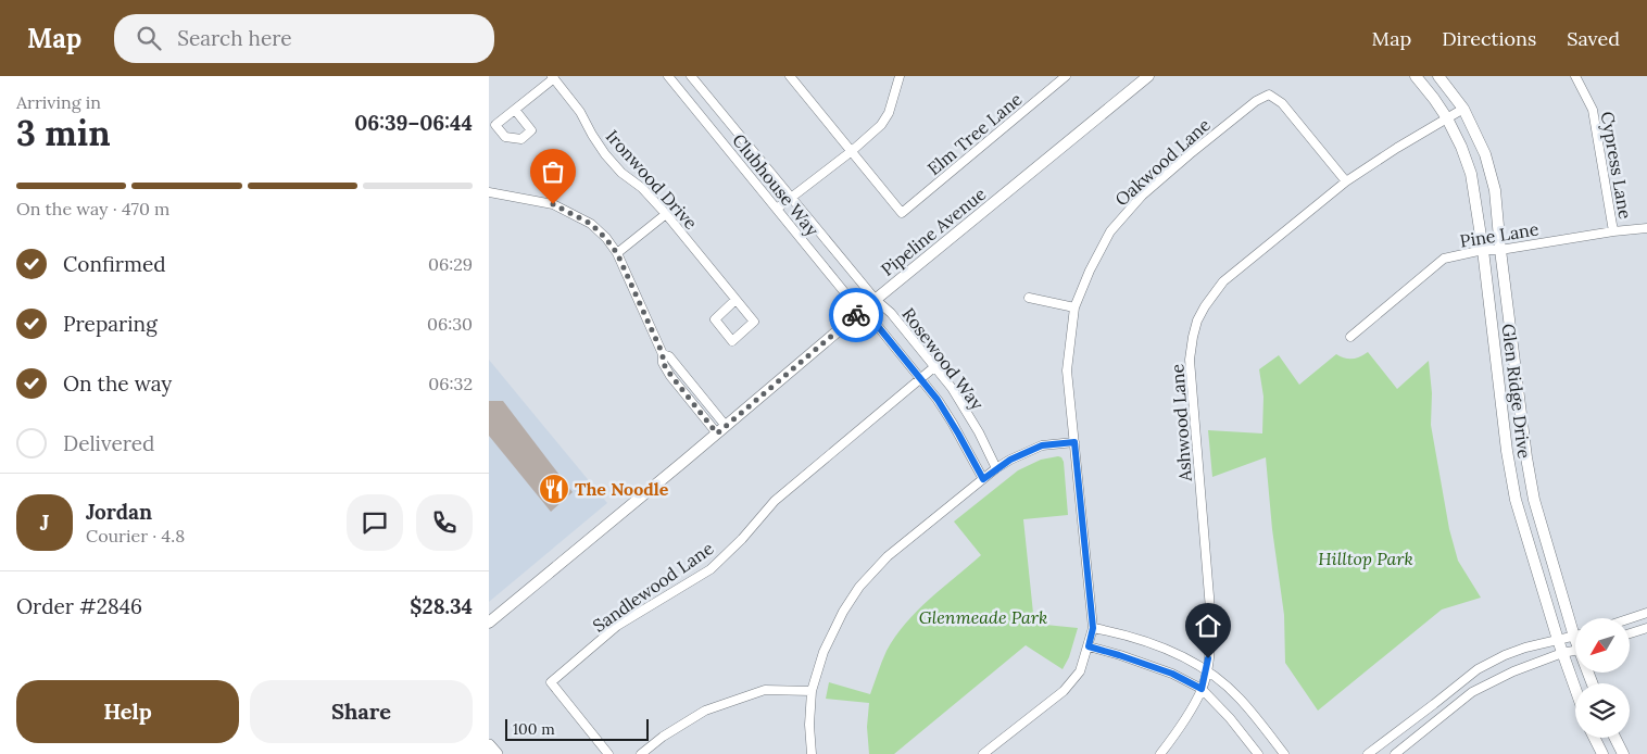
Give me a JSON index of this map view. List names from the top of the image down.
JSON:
{
  "streets": {
    "street": [
      "Elm Tree Lane",
      "Oakwood Lane",
      "Cypress Lane",
      "Ironwood Drive",
      "Clubhouse Way",
      "Pipeline Avenue",
      "Pine Lane",
      "Rosewood Way",
      "Glen Ridge Drive",
      "Ashwood Lane",
      "Sandlewood Lane"
    ]
  },
  "crossings": [
    ["Oakwood Lane", "Ashwood Lane"],
    ["Cypress Lane", "Pine Lane"],
    ["Clubhouse Way", "Pipeline Avenue"],
    ["Clubhouse Way", "Rosewood Way"],
    ["Pipeline Avenue", "Rosewood Way"],
    ["Pine Lane", "Glen Ridge Drive"],
    ["Rosewood Way", "Sandlewood Lane"],
    ["Glen Ridge Drive", "Ashwood Lane"]
  ],
  "parks": ["Hilltop Park", "Glenmeade Park"],
  "places": {
    "restaurant": ["The Noodle"]
  },
  "scale_bar": "100 m",
  "north": "bottom left",
  "page": {
    "header": "Map",
    "search": "Search here",
    "nav": ["Map", "Directions", "Saved"],
    "heading": ["3 min", "Arriving in", "06:39–06:44"],
    "panel": [
      "Jordan",
      "Courier · 4.8",
      "Order #2846",
      "$28.34"
    ],
    "bar": "On the way · 470 m",
    "list": [
      ["Confirmed", "06:29"],
      ["Preparing", "06:30"],
      ["On the way", "06:32"],
      "Delivered"
    ],
    "round": "J",
    "buttons": ["Help", "Share"],
    "scale": "100 m"
  }
}
